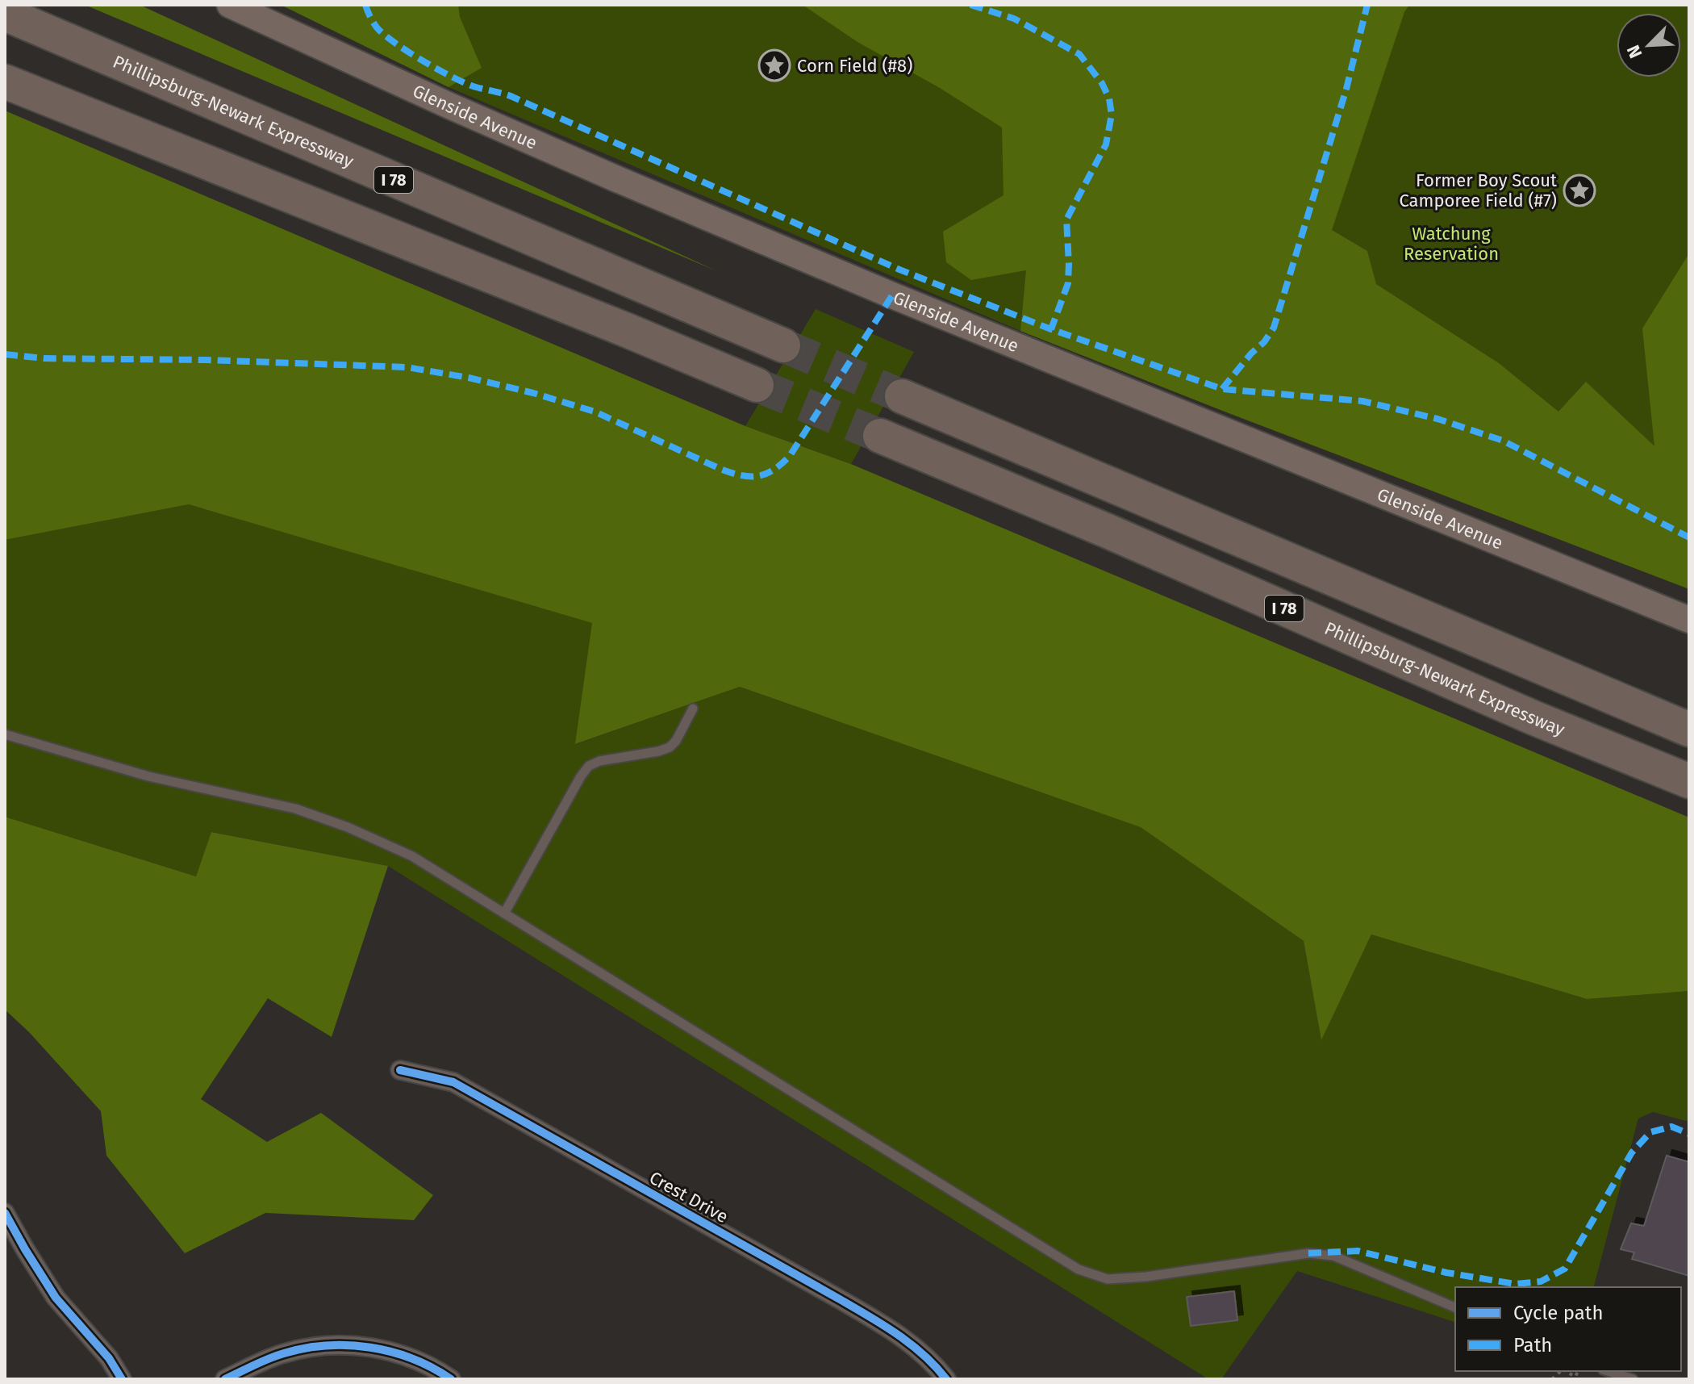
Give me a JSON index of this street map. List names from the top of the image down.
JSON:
{
  "streets": {
    "highway": ["Phillipsburg-Newark Expressway", "I 78"],
    "main road": ["Glenside Avenue"],
    "street": ["Crest Drive"]
  },
  "parks": ["Watchung Reservation"],
  "places": {
    "place": ["Corn Field (#8)", "Former Boy Scout Camporee Field (#7)"]
  },
  "legend": ["Cycle path", "Path"],
  "north": "bottom left"
}
